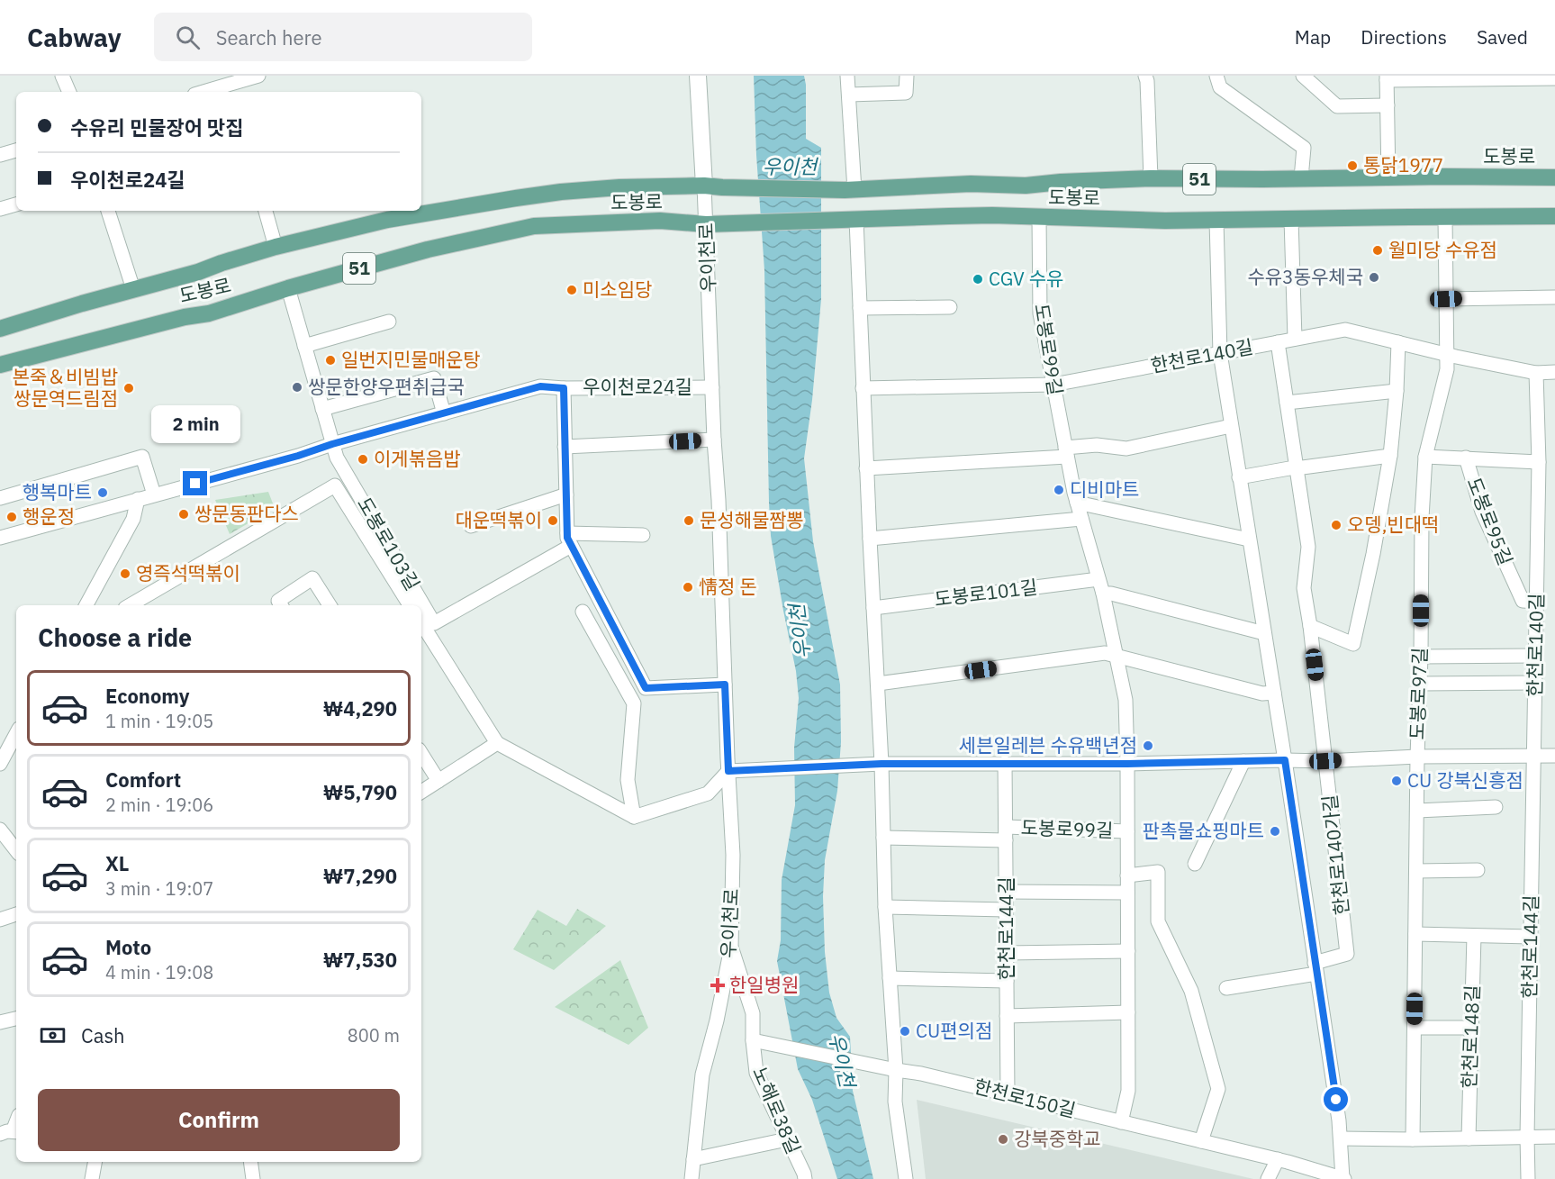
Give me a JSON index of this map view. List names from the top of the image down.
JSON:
{
  "streets": {
    "main road": ["도봉로", "51"],
    "street": [
      "우이천로",
      "도봉로99길",
      "한천로140길",
      "우이천로24길",
      "도봉로95길",
      "도봉로103길",
      "도봉로101길",
      "도봉로97길",
      "한천로140가길",
      "한천로144길",
      "한천로148길",
      "한천로150길",
      "노해로38길"
    ]
  },
  "crossings": [
    ["도봉로", "우이천로"],
    ["도봉로", "도봉로99길"],
    ["도봉로", "도봉로103길"],
    ["도봉로", "도봉로97길"],
    ["우이천로", "우이천로24길"],
    ["도봉로99길", "한천로140길"],
    ["도봉로99길", "도봉로101길"],
    ["도봉로99길", "한천로144길"],
    ["도봉로99길", "한천로150길"],
    ["한천로140길", "도봉로95길"],
    ["한천로140길", "도봉로97길"],
    ["한천로140길", "한천로140가길"],
    ["한천로140길", "한천로144길"],
    ["우이천로24길", "도봉로103길"],
    ["도봉로95길", "도봉로97길"],
    ["한천로144길", "한천로150길"],
    ["한천로150길", "노해로38길"]
  ],
  "water": ["우이천"],
  "places": {
    "other": [
      "통닭1977",
      "월미당 수유점",
      "수유3동우체국",
      "CGV 수유",
      "미소임당",
      "일번지민물매운탕",
      "쌍문한양우편취급국",
      "본죽＆비빔밥 쌍문역드림점",
      "이게볶음밥",
      "디비마트",
      "행복마트",
      "쌍문동판다스",
      "행운정",
      "대운떡볶이",
      "문성해물짬뽕",
      "오뎅,빈대떡",
      "영즉석떡볶이",
      "情정 돈",
      "세븐일레븐 수유백년점",
      "CU 강북신흥점",
      "판촉물쇼핑마트",
      "CU편의점",
      "강북중학교"
    ],
    "health": ["한일병원"]
  },
  "page": {
    "header": "Cabway",
    "search": "Search here",
    "nav": ["Map", "Directions", "Saved"],
    "banner": ["수유리 민물장어 맛집", "우이천로24길"],
    "bubble": "2 min",
    "heading": "Choose a ride",
    "list": [
      {
        "name": "Economy",
        "note": "1 min · 19:05",
        "value": "₩4,290"
      },
      {
        "name": "Comfort",
        "note": "2 min · 19:06",
        "value": "₩5,790"
      },
      {
        "name": "XL",
        "note": "3 min · 19:07",
        "value": "₩7,290"
      },
      {
        "name": "Moto",
        "note": "4 min · 19:08",
        "value": "₩7,530"
      }
    ],
    "pay": ["Cash", "800 m"],
    "buttons": "Confirm"
  }
}
